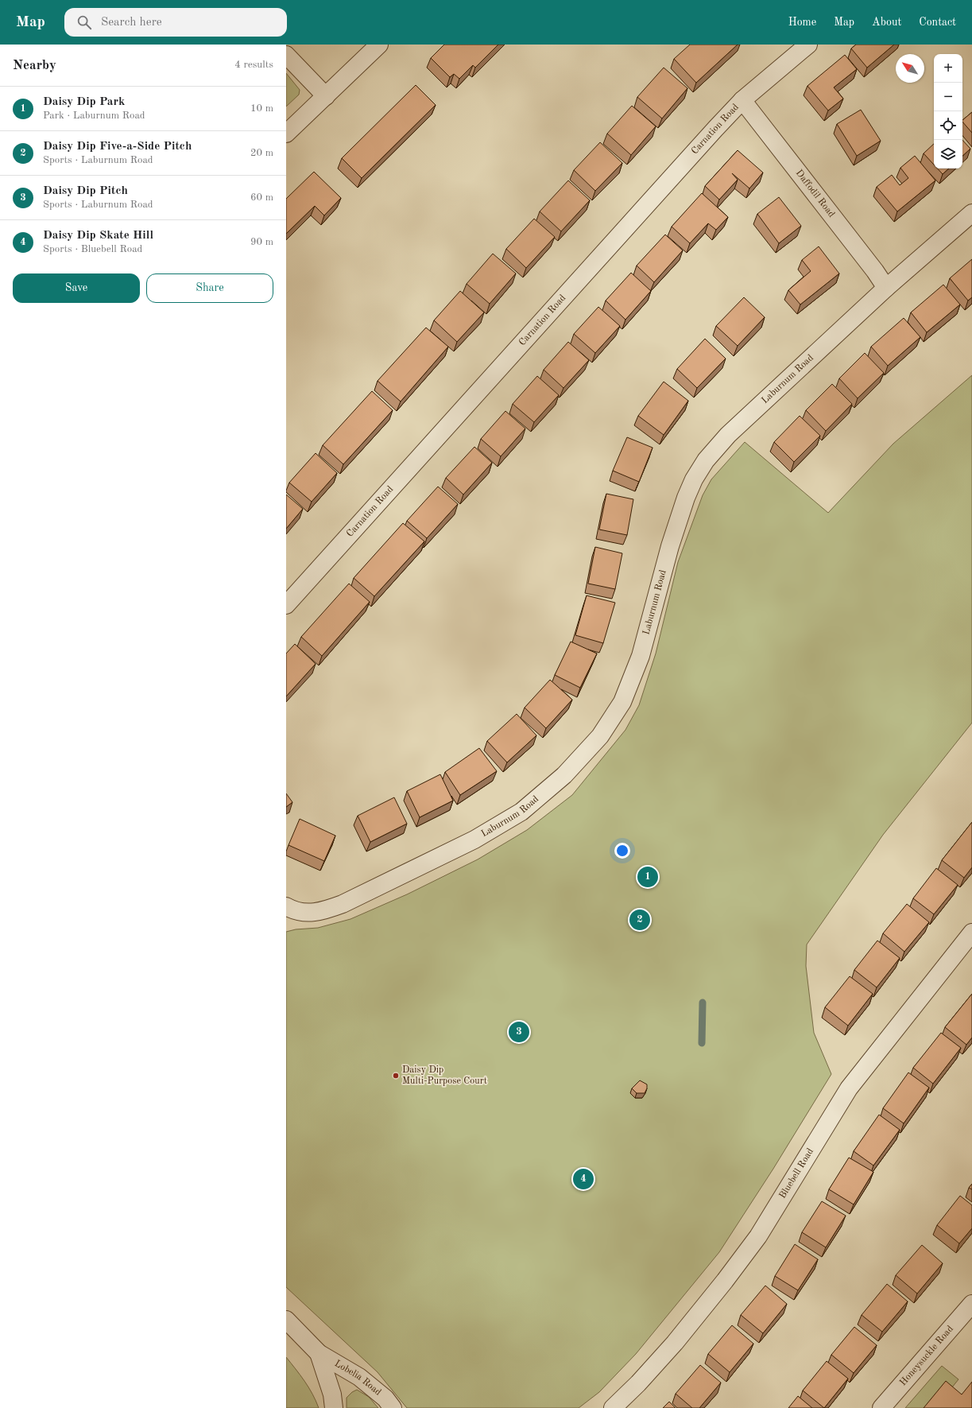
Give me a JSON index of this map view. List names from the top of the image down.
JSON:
{
  "streets": {
    "street": [
      "Carnation Road",
      "Daffodil Road",
      "Laburnum Road",
      "Bluebell Road",
      "Honeysuckle Road",
      "Lobelia Road"
    ]
  },
  "crossings": [
    ["Carnation Road", "Daffodil Road"],
    ["Daffodil Road", "Laburnum Road"]
  ],
  "places": ["Daisy Dip Multi-Purpose Court"],
  "north": "top left",
  "page": {
    "header": "Map",
    "search": "Search here",
    "nav": [
      "Home",
      "Map",
      "About",
      "Contact"
    ],
    "heading": ["Nearby", "4 results"],
    "map_buttons": ["+", "−"],
    "list": [
      {
        "mark": "1",
        "name": "Daisy Dip Park",
        "note": "Park · Laburnum Road",
        "value": "10 m"
      },
      {
        "mark": "2",
        "name": "Daisy Dip Five-a-Side Pitch",
        "note": "Sports · Laburnum Road",
        "value": "20 m"
      },
      {
        "mark": "3",
        "name": "Daisy Dip Pitch",
        "note": "Sports · Laburnum Road",
        "value": "60 m"
      },
      {
        "mark": "4",
        "name": "Daisy Dip Skate Hill",
        "note": "Sports · Bluebell Road",
        "value": "90 m"
      }
    ],
    "buttons": ["Save", "Share"],
    "pins": [
      "1",
      "2",
      "3",
      "4"
    ]
  }
}
